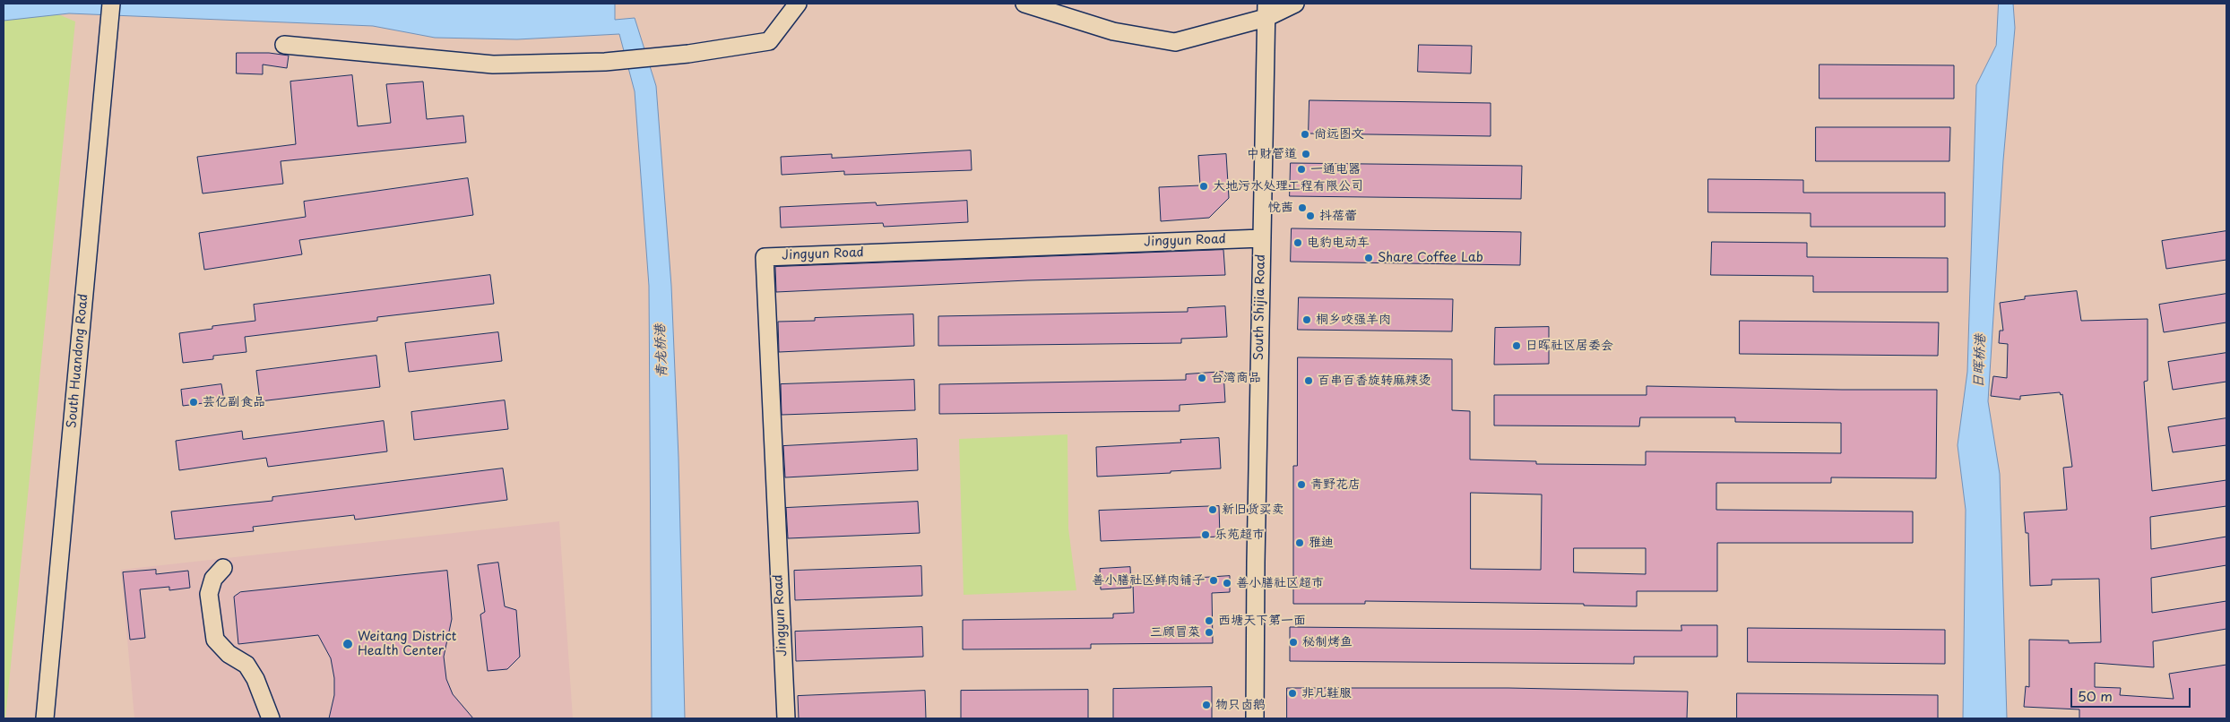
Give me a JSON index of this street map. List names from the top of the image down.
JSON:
{
  "streets": {
    "street": ["Jingyun Road", "South Shijia Road", "South Huandong Road"]
  },
  "crossings": [
    ["Jingyun Road", "South Shijia Road"]
  ],
  "water": ["青龙桥港", "日晖桥港"],
  "places": [
    "尚远图文",
    "中财管道",
    "一通电器",
    "大地污水处理工程有限公司",
    "悦茜",
    "抖蓓蕾",
    "电豹电动车",
    "Share Coffee Lab",
    "桐乡咬强羊肉",
    "日晖社区居委会",
    "台湾商品",
    "百串百香旋转麻辣烫",
    "芸亿副食品",
    "青野花店",
    "新旧货买卖",
    "乐苑超市",
    "雅迪",
    "善小膳社区鲜肉铺子",
    "善小膳社区超市",
    "西塘天下第一面",
    "三顾冒菜",
    "秘制烤鱼",
    "Weitang District Health Center",
    "非凡鞋服",
    "物只卤鹅"
  ],
  "scale_bar": "50 m"
}
